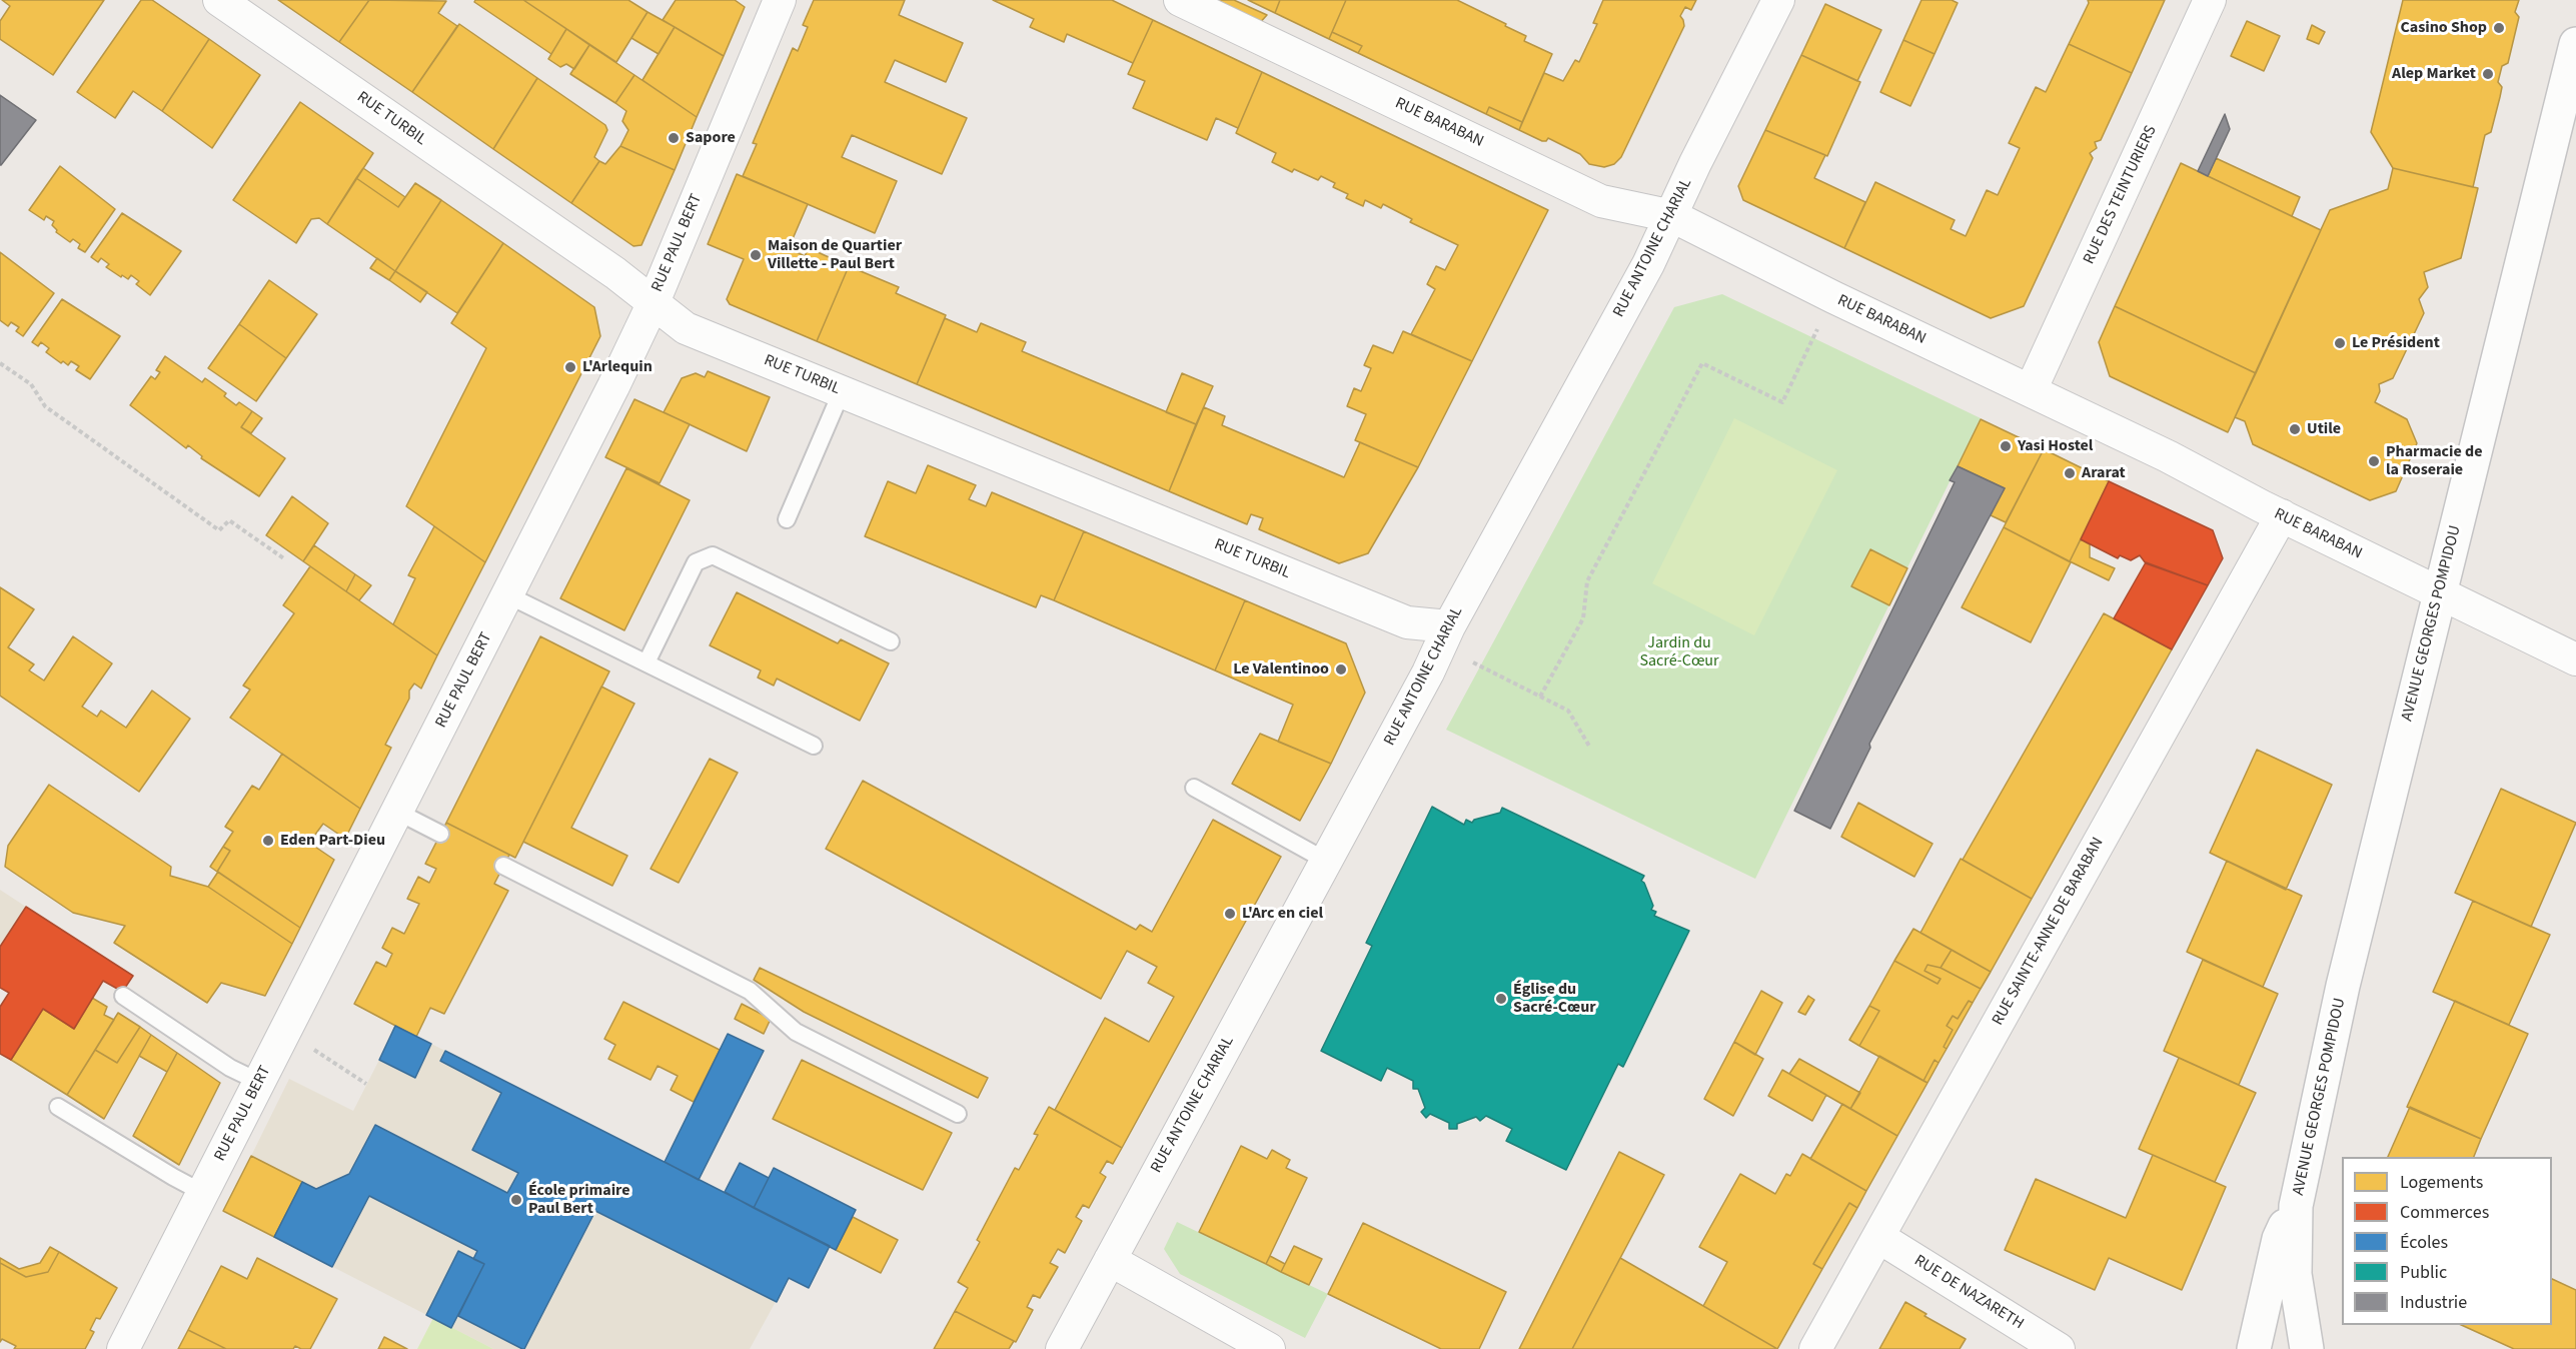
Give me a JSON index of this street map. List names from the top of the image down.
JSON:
{
  "streets": {
    "street": [
      "RUE TURBIL",
      "RUE BARABAN",
      "RUE DES TEINTURIERS",
      "RUE PAUL BERT",
      "RUE ANTOINE CHARIAL",
      "AVENUE GEORGES POMPIDOU",
      "RUE SAINTE-ANNE DE BARABAN",
      "RUE DE NAZARETH"
    ]
  },
  "crossings": [
    ["RUE TURBIL", "RUE PAUL BERT"],
    ["RUE TURBIL", "RUE ANTOINE CHARIAL"],
    ["RUE BARABAN", "RUE DES TEINTURIERS"],
    ["RUE BARABAN", "RUE ANTOINE CHARIAL"],
    ["RUE BARABAN", "AVENUE GEORGES POMPIDOU"],
    ["RUE BARABAN", "RUE SAINTE-ANNE DE BARABAN"],
    ["RUE SAINTE-ANNE DE BARABAN", "RUE DE NAZARETH"]
  ],
  "parks": ["Jardin du Sacré-Cœur"],
  "places": [
    "Casino Shop",
    "Alep Market",
    "Sapore",
    "Maison de Quartier Villette - Paul Bert",
    "Le Président",
    "L'Arlequin",
    "Utile",
    "Yasi Hostel",
    "Pharmacie de la Roseraie",
    "Ararat",
    "Le Valentinoo",
    "Eden Part-Dieu",
    "L'Arc en ciel",
    "Église du Sacré-Cœur",
    "École primaire Paul Bert"
  ],
  "legend": [
    "Logements",
    "Commerces",
    "Écoles",
    "Public",
    "Industrie"
  ]
}
